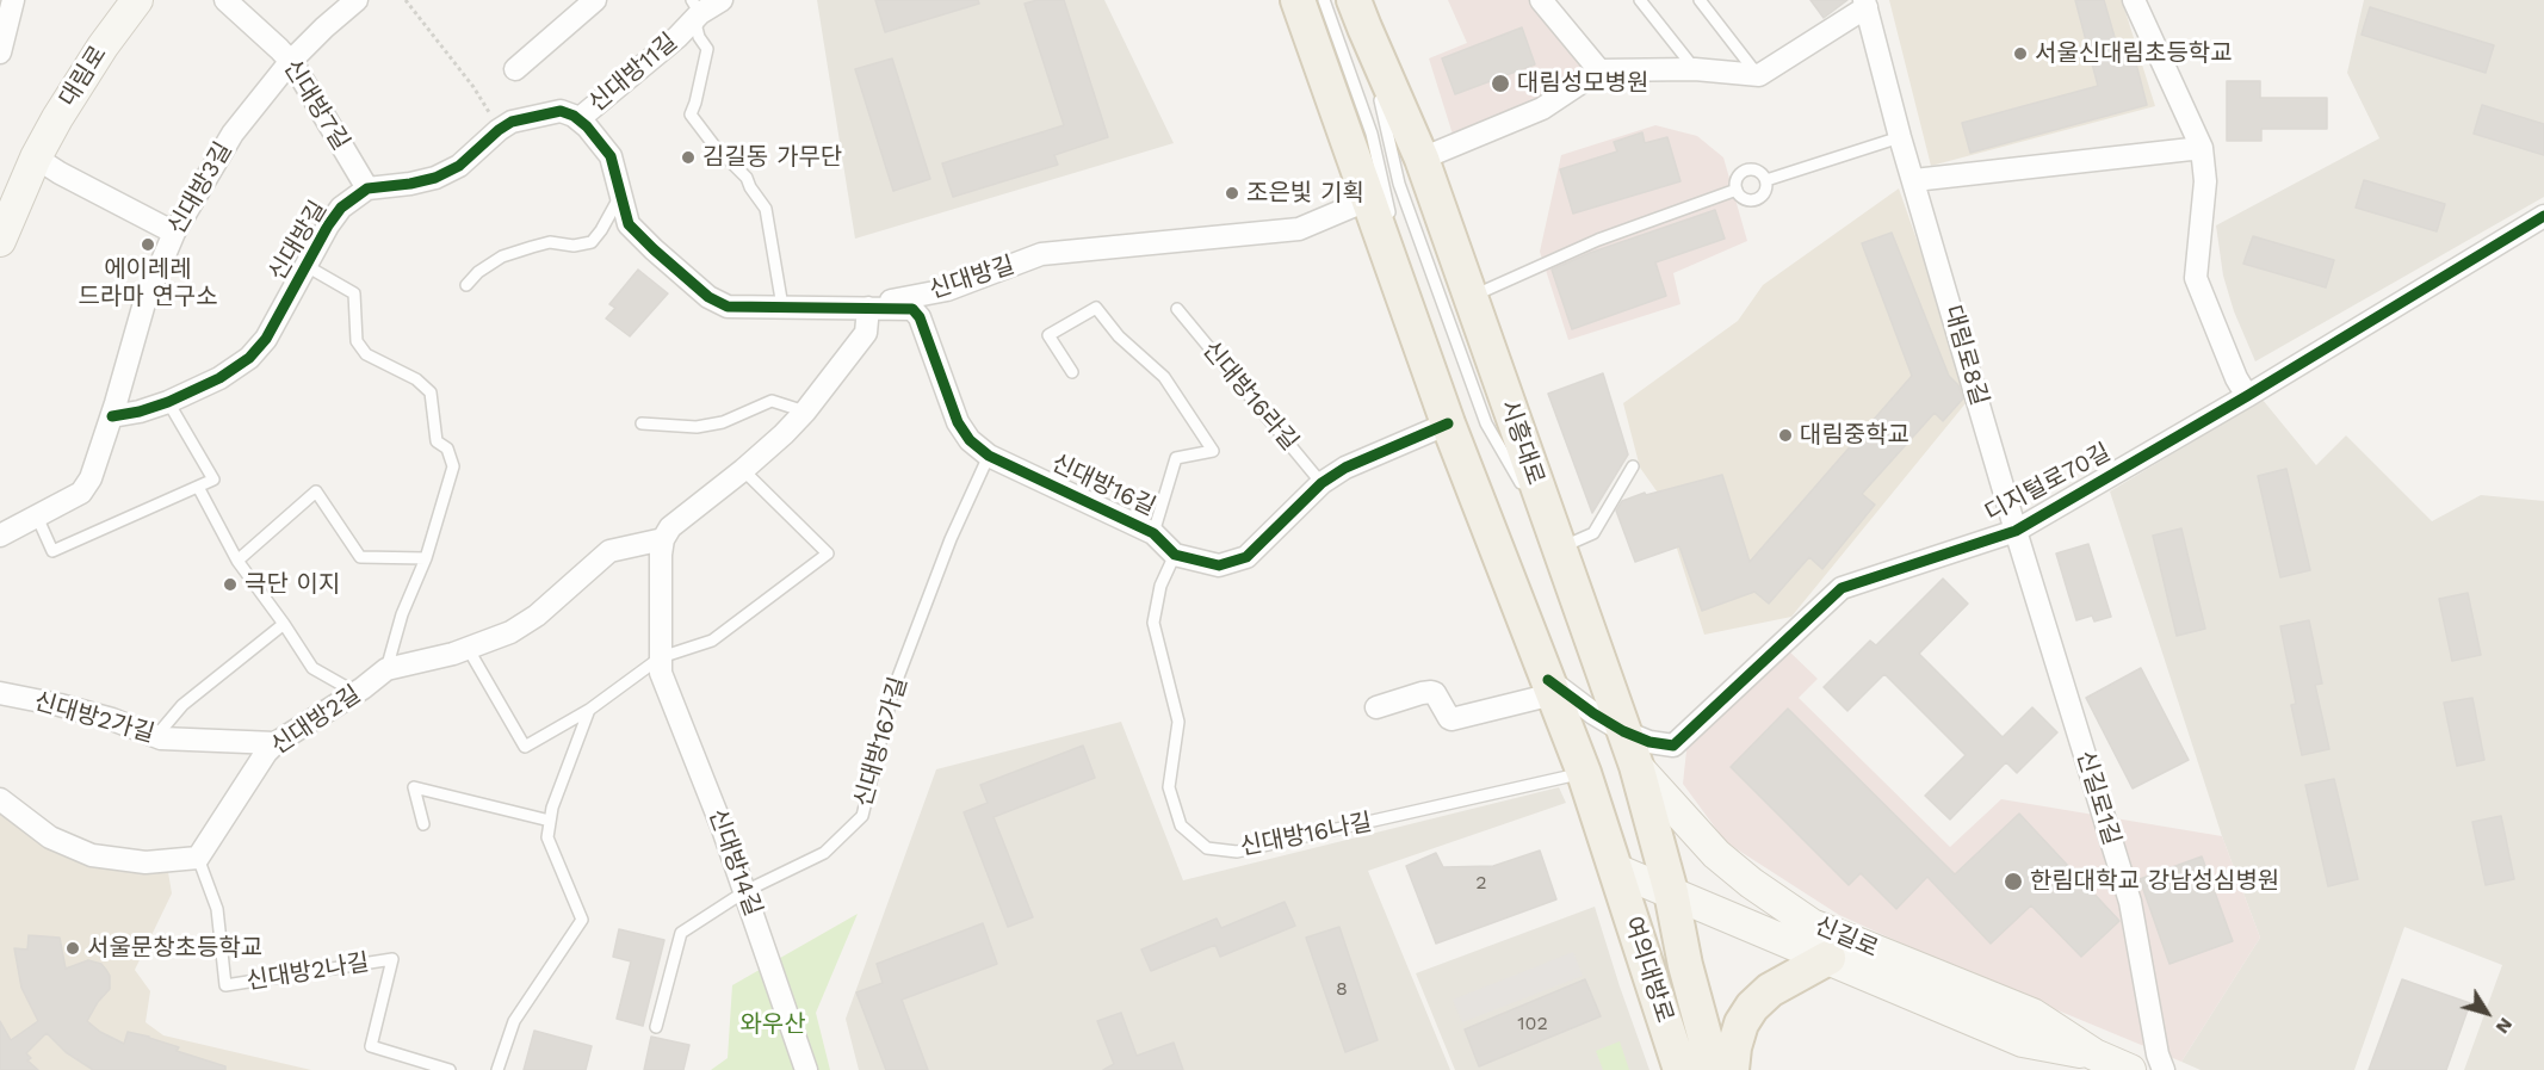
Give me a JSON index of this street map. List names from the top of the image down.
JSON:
{
  "streets": {
    "main road": [
      "대림로",
      "시흥대로",
      "신길로",
      "여의대방로"
    ],
    "street": [
      "신대방11길",
      "신대방7길",
      "신대방3길",
      "신대방길",
      "대림로8길",
      "디지털로70길",
      "신대방16길",
      "신대방2가길",
      "신대방2길",
      "신길로1길",
      "신대방14길"
    ],
    "lane": [
      "신대방16라길",
      "신대방16가길",
      "신대방16나길",
      "신대방2나길"
    ]
  },
  "crossings": [
    ["신대방11길", "신대방길"],
    ["신대방7길", "신대방3길"],
    ["신대방7길", "신대방길"],
    ["신대방3길", "신대방길"],
    ["신대방길", "신대방16길"],
    ["대림로8길", "디지털로70길"],
    ["대림로8길", "신길로1길"],
    ["시흥대로", "디지털로70길"],
    ["시흥대로", "신길로"],
    ["시흥대로", "여의대방로"],
    ["디지털로70길", "신길로1길"],
    ["신대방16길", "신대방16가길"],
    ["신대방16길", "신대방16나길"],
    ["신대방2가길", "신대방2길"],
    ["신대방2길", "신대방14길"],
    ["신대방2길", "신대방2나길"],
    ["신대방16가길", "신대방14길"],
    ["신길로", "여의대방로"]
  ],
  "parks": ["와우산"],
  "places": [
    "서울신대림초등학교",
    "대림성모병원",
    "김길동 가무단",
    "조은빛 기획",
    "에이레레 드라마 연구소",
    "대림중학교",
    "극단 이지",
    "한림대학교 강남성심병원",
    "서울문창초등학교"
  ],
  "house_numbers": ["2", "8", "102"],
  "north": "bottom right"
}
